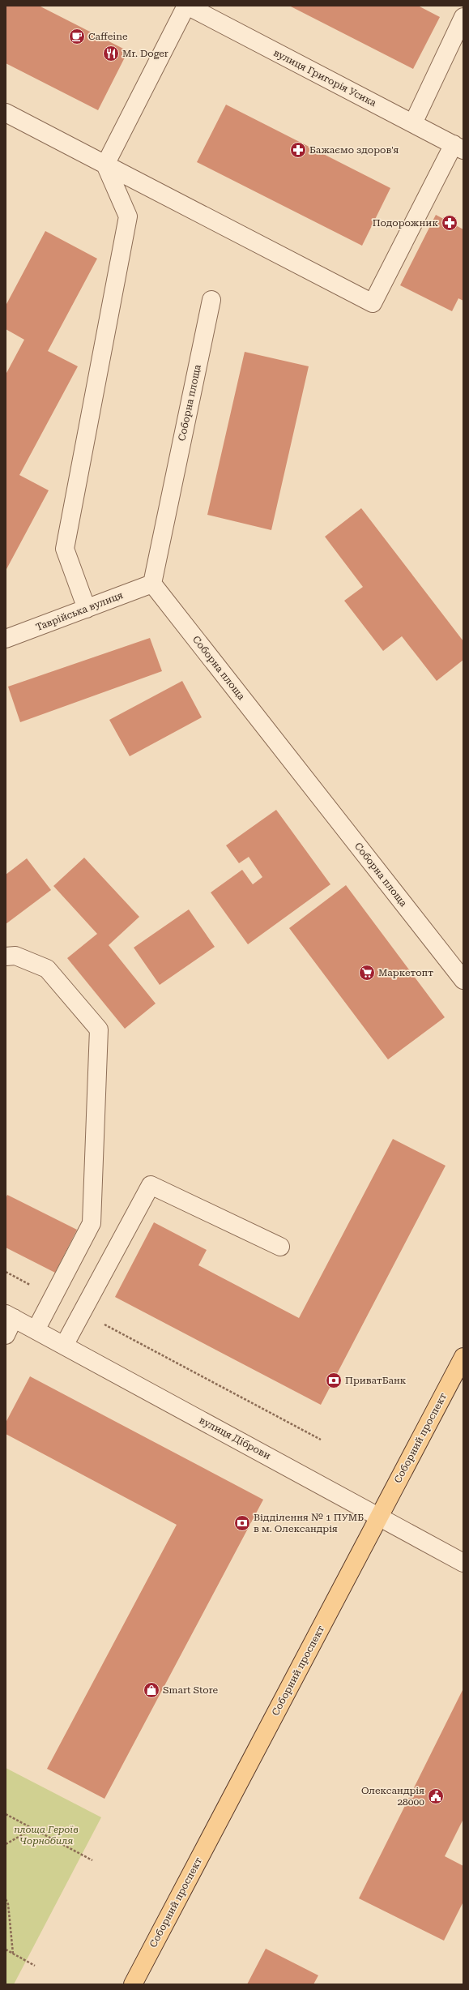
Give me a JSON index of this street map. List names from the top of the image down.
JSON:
{
  "streets": {
    "main road": ["Соборний проспект"],
    "street": [
      "вулиця Григорія Усика",
      "Соборна площа",
      "Таврійська вулиця",
      "вулиця Діброви"
    ]
  },
  "crossings": [
    ["Соборна площа", "Таврійська вулиця"],
    ["вулиця Діброви", "Соборний проспект"]
  ],
  "parks": ["площа Героїв Чорнобиля"],
  "places": {
    "cafe": ["Caffeine"],
    "restaurant": ["Mr. Doger"],
    "pharmacy": ["Бажаємо здоров'я", "Подорожник"],
    "supermarket": ["Маркетопт"],
    "bank": ["ПриватБанк", "Відділення № 1 ПУМБ в м. Олександрія"],
    "shop": ["Smart Store"],
    "public building": ["Олександрія 28000"]
  }
}
